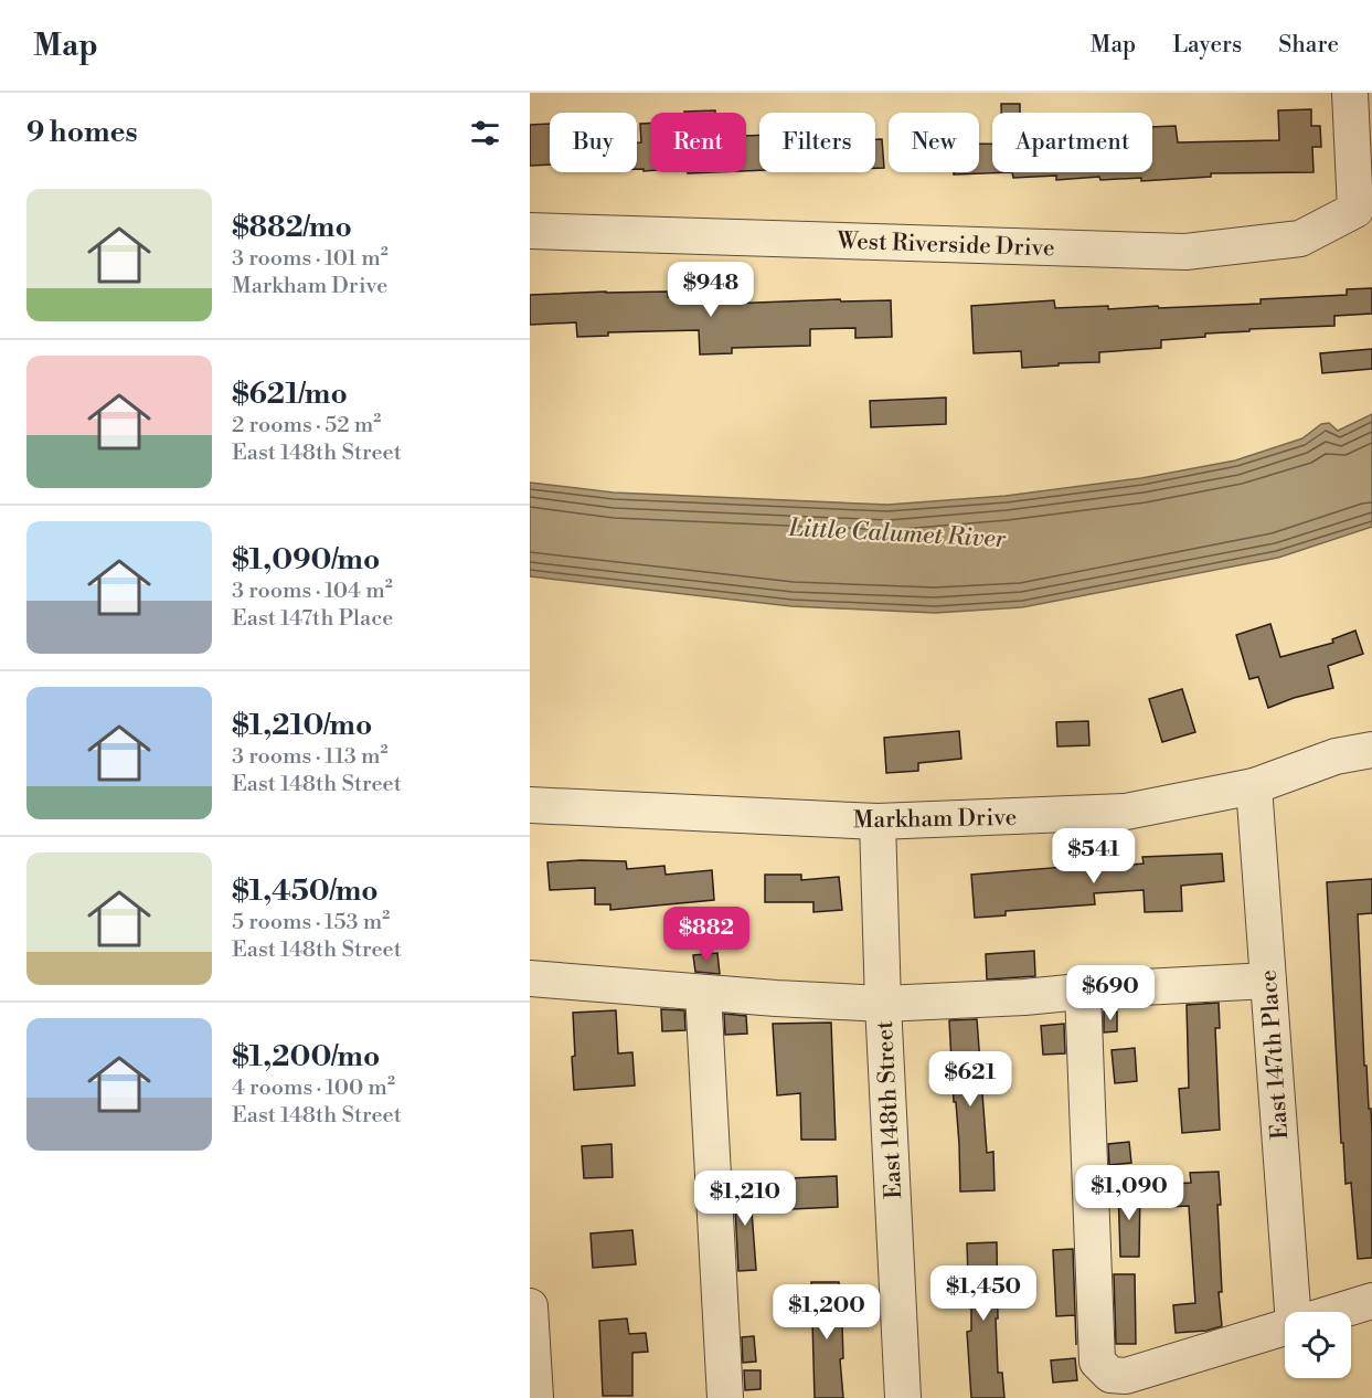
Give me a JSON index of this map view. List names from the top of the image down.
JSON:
{
  "streets": {
    "street": [
      "West Riverside Drive",
      "Markham Drive",
      "East 147th Place",
      "East 148th Street"
    ]
  },
  "crossings": [
    ["Markham Drive", "East 147th Place"],
    ["Markham Drive", "East 148th Street"]
  ],
  "water": ["Little Calumet River"],
  "page": {
    "header": "Map",
    "nav": ["Map", "Layers", "Share"],
    "heading": "9 homes",
    "chip": [
      "Buy",
      "Rent",
      "Filters",
      "New",
      "Apartment"
    ],
    "list": [
      {
        "name": "$882/mo",
        "note": "3 rooms · 101 m² · Markham Drive"
      },
      {
        "name": "$621/mo",
        "note": "2 rooms · 52 m² · East 148th Street"
      },
      {
        "name": "$1,090/mo",
        "note": "3 rooms · 104 m² · East 147th Place"
      },
      {
        "name": "$1,210/mo",
        "note": "3 rooms · 113 m² · East 148th Street"
      },
      {
        "name": "$1,450/mo",
        "note": "5 rooms · 153 m² · East 148th Street"
      },
      {
        "name": "$1,200/mo",
        "note": "4 rooms · 100 m² · East 148th Street"
      }
    ],
    "price": [
      "$948",
      "$541",
      "$882",
      "$690",
      "$621",
      "$1,090",
      "$1,210",
      "$1,450",
      "$1,200"
    ]
  }
}
